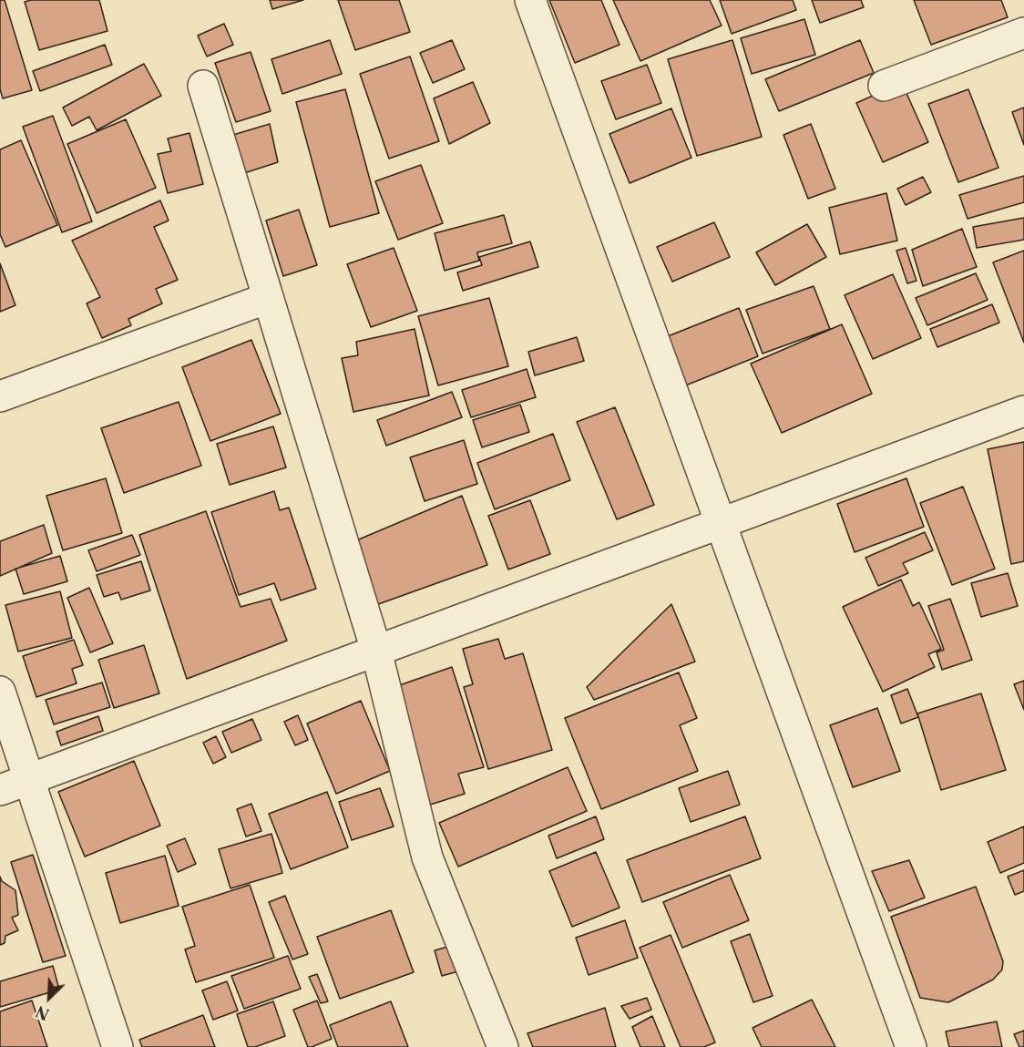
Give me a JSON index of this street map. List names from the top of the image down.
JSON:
{
  "north": "bottom left"
}
